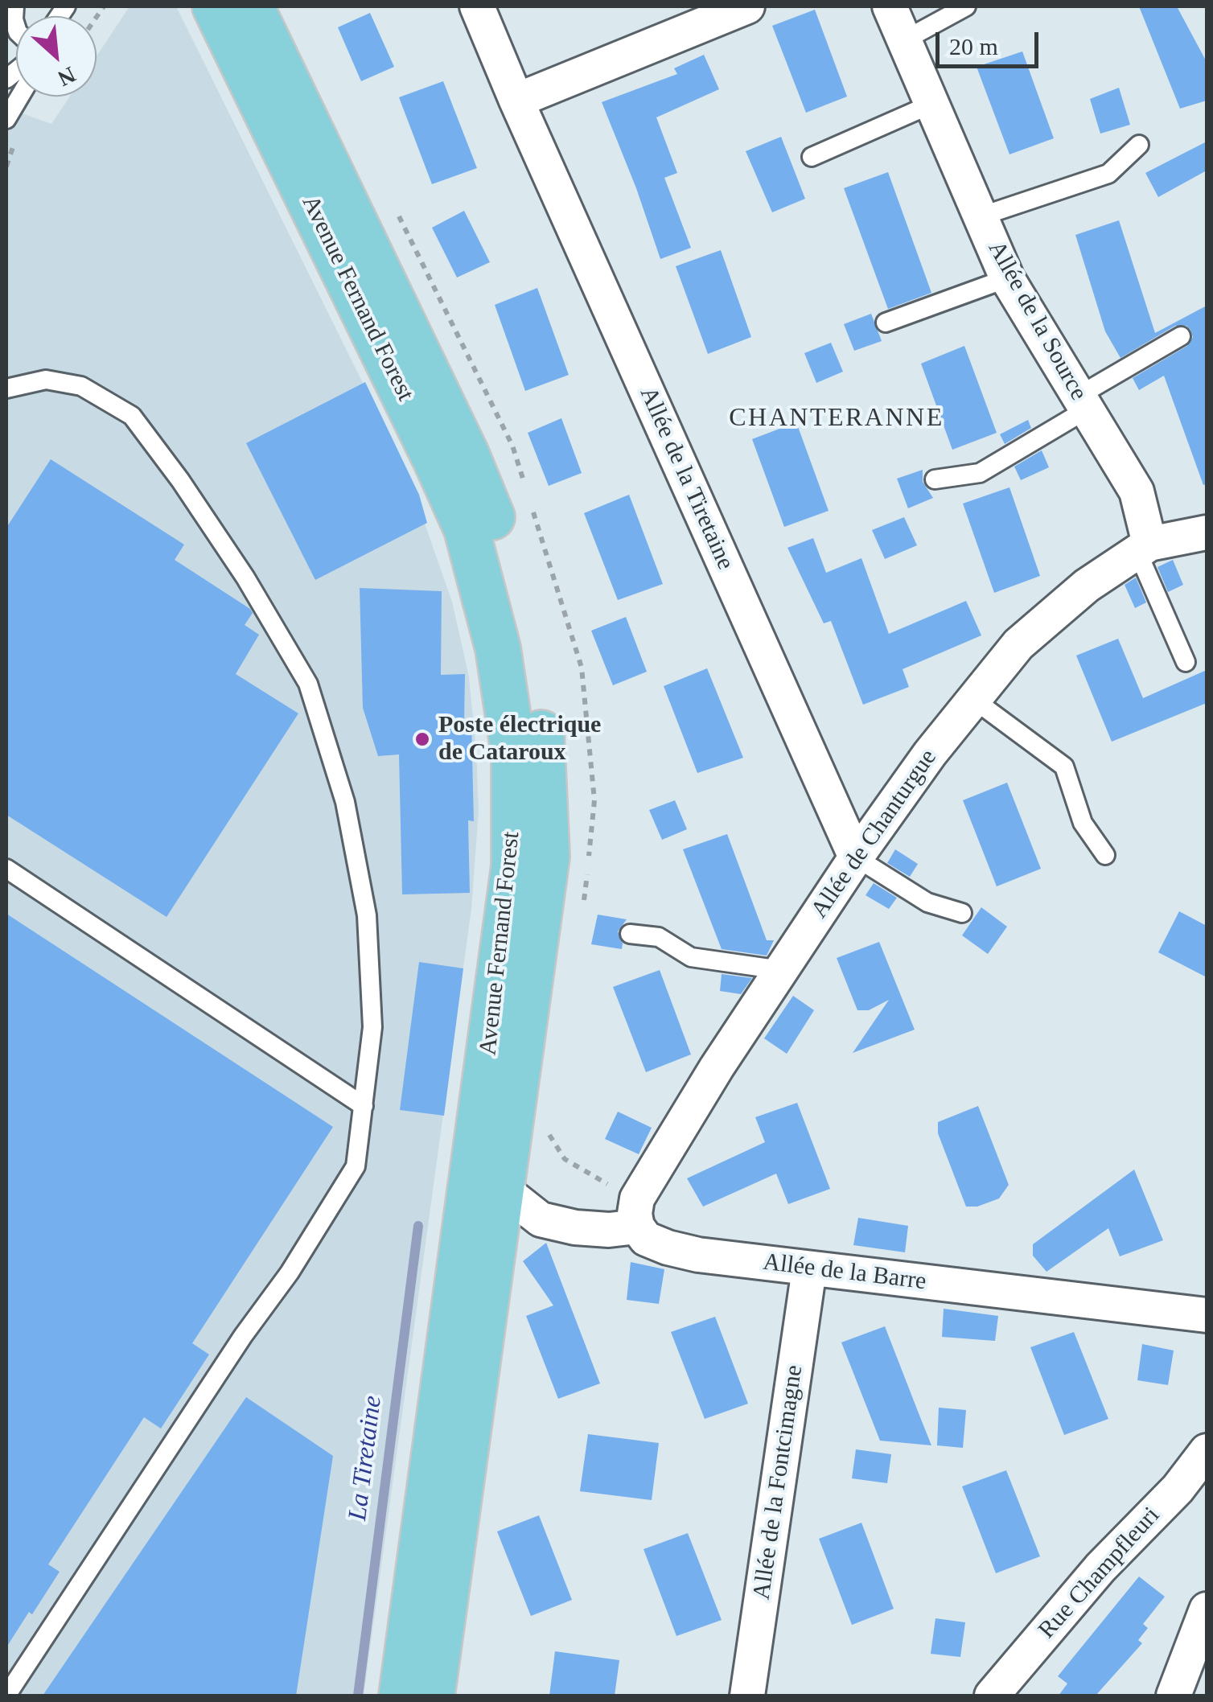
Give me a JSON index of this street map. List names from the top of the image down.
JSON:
{
  "streets": {
    "main road": ["Avenue Fernand Forest"],
    "street": [
      "Allée de la Source",
      "Allée de la Tiretaine",
      "Allée de Chanturgue",
      "Allée de la Barre",
      "Allée de la Fontcimagne",
      "Rue Champfleuri"
    ]
  },
  "crossings": [
    ["Allée de la Source", "Allée de Chanturgue"],
    ["Allée de la Tiretaine", "Allée de Chanturgue"],
    ["Allée de Chanturgue", "Allée de la Barre"],
    ["Allée de la Barre", "Allée de la Fontcimagne"]
  ],
  "districts": ["CHANTERANNE"],
  "water": ["La Tiretaine"],
  "places": ["Poste électrique de Cataroux"],
  "scale_bar": "20 m",
  "north": "bottom right"
}
